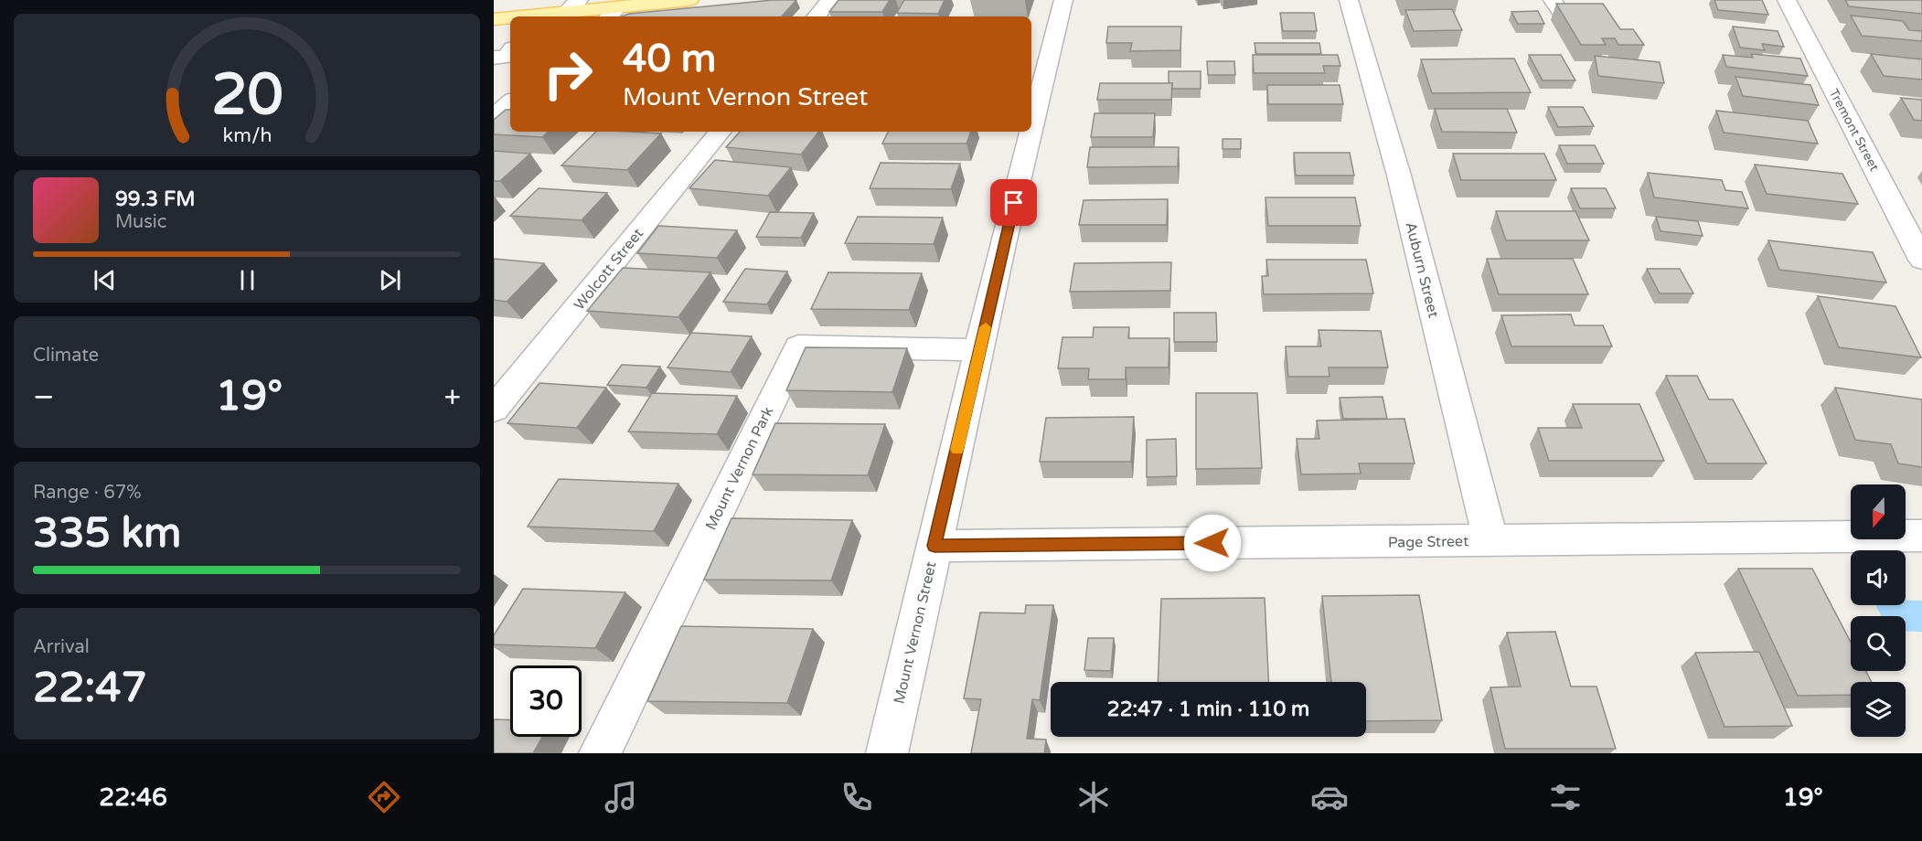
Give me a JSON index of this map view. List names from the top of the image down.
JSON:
{
  "streets": {
    "street": [
      "Tremont Street",
      "Wolcott Street",
      "Auburn Street",
      "Mount Vernon Park",
      "Page Street",
      "Mount Vernon Street"
    ]
  },
  "crossings": [
    ["Auburn Street", "Page Street"],
    ["Mount Vernon Park", "Mount Vernon Street"],
    ["Page Street", "Mount Vernon Street"]
  ],
  "north": "bottom",
  "page": {
    "turn": ["40 m", "Mount Vernon Street"],
    "song": ["99.3 FM", "Music"],
    "tile": [
      "Climate",
      ["Range · 67%", "335 km"],
      ["Arrival", "22:47"]
    ],
    "heat": ["−", "19°", "+"],
    "limit": "30",
    "trip": "22:47 · 1 min · 110 m",
    "tabs": ["22:46", "19°"],
    "gauge": ["20", "km/h"]
  }
}
